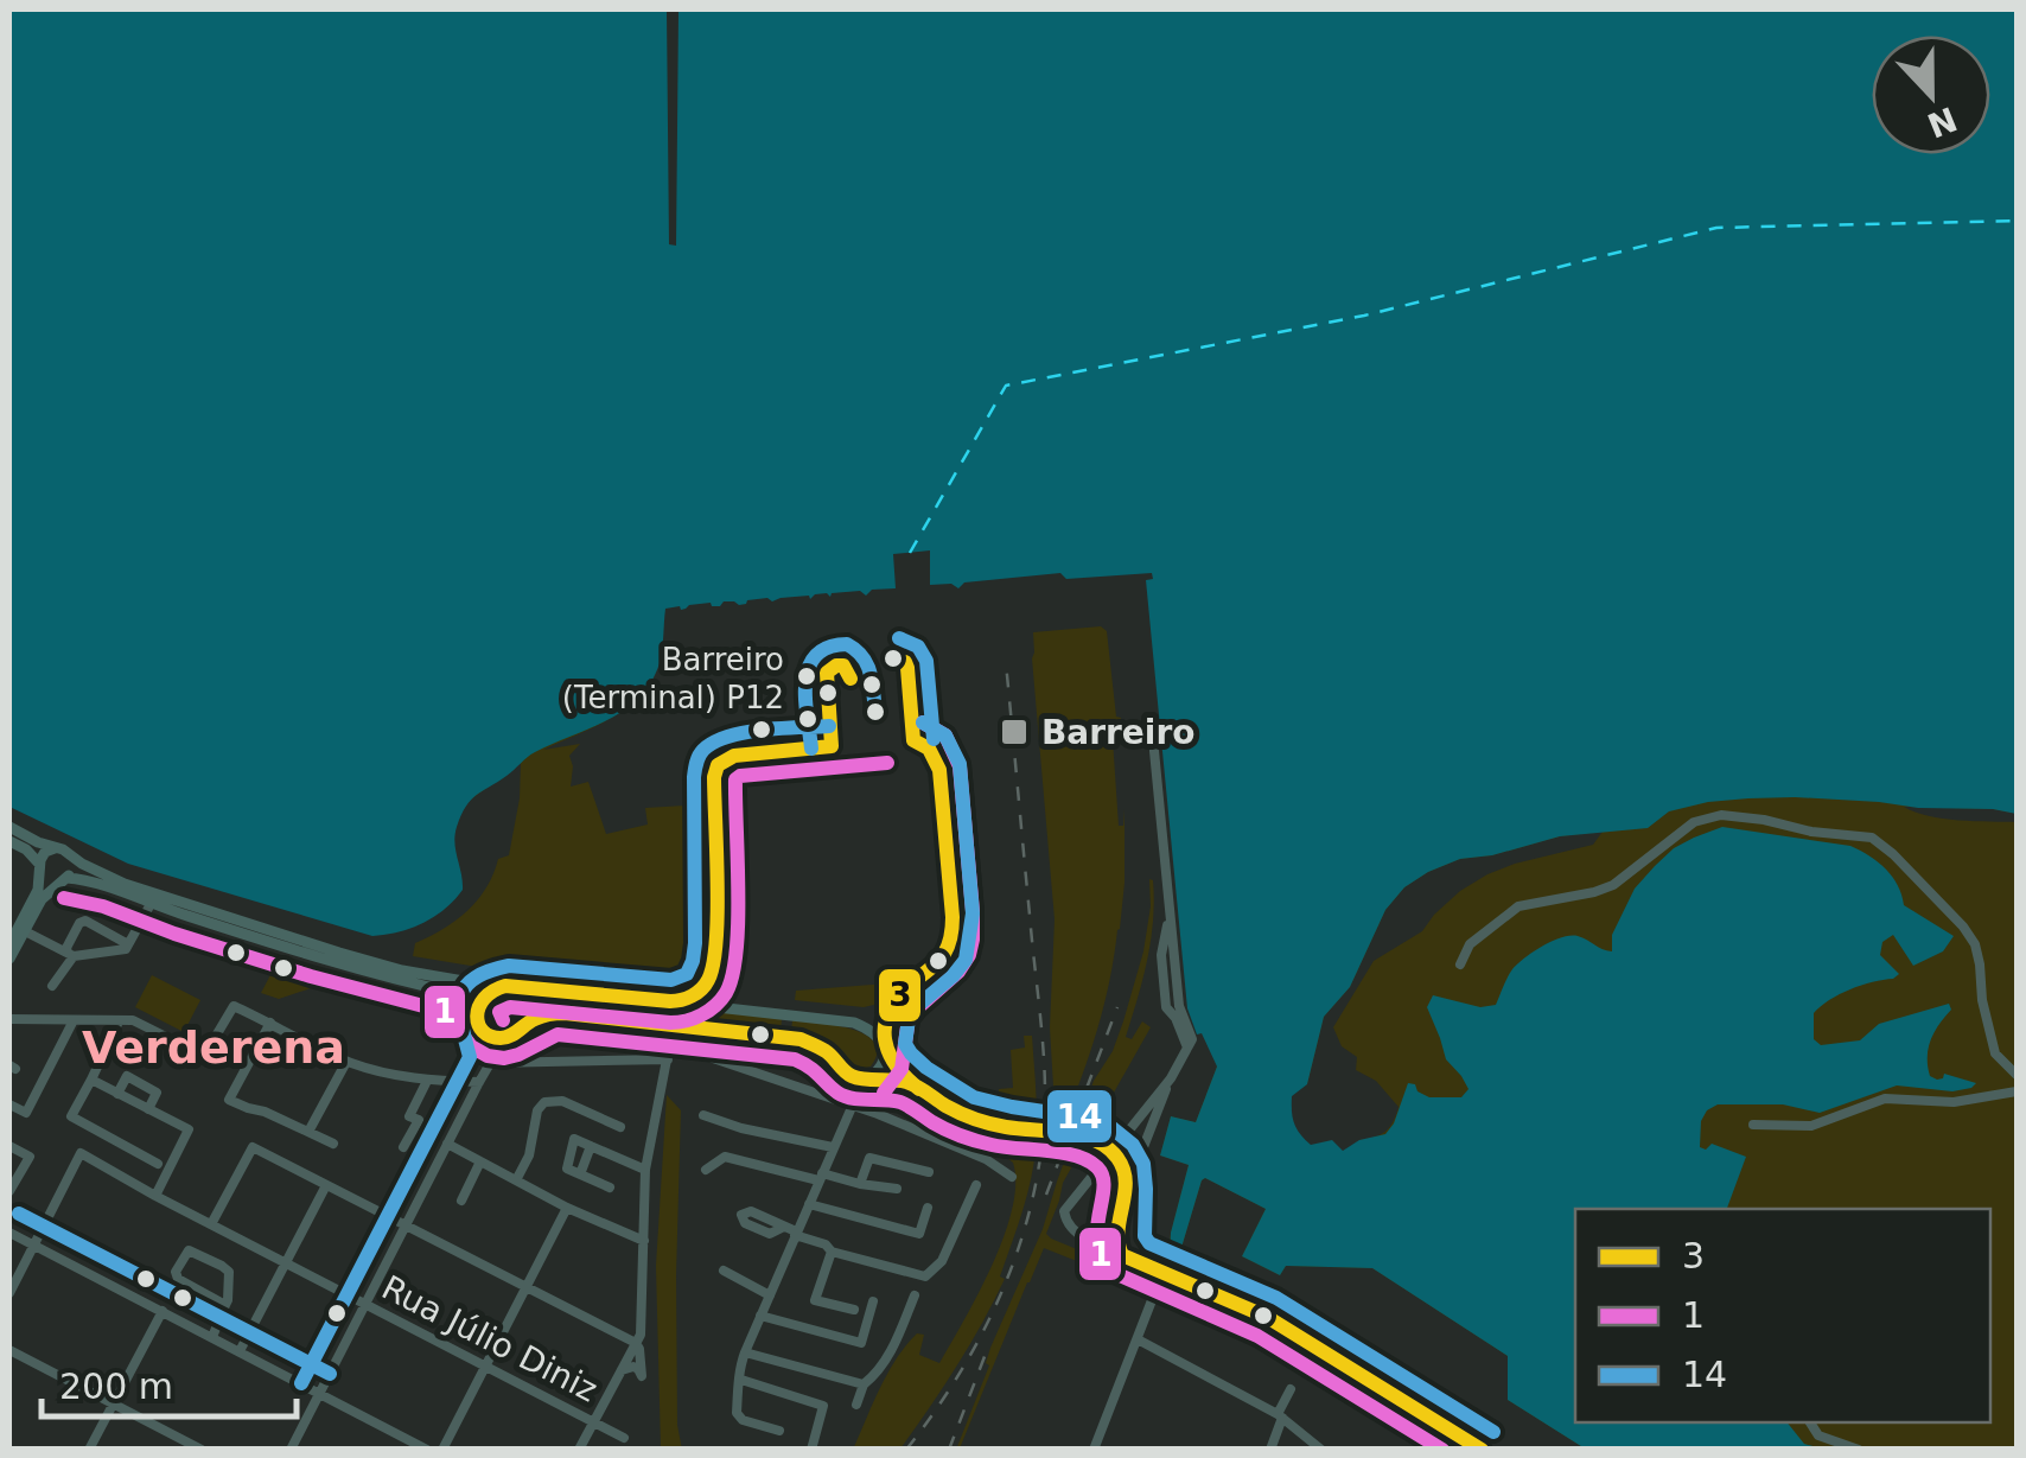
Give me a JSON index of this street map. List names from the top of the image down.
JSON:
{
  "streets": {
    "street": ["Rua Júlio Diniz"]
  },
  "districts": ["Verderena"],
  "places": {
    "other": ["Barreiro (Terminal) P12"],
    "transit": ["Barreiro"]
  },
  "lines": ["transit line 14", "transit line 3", "transit line 1"],
  "legend": ["3", "1", "14"],
  "scale_bar": "200 m",
  "north": "bottom"
}
